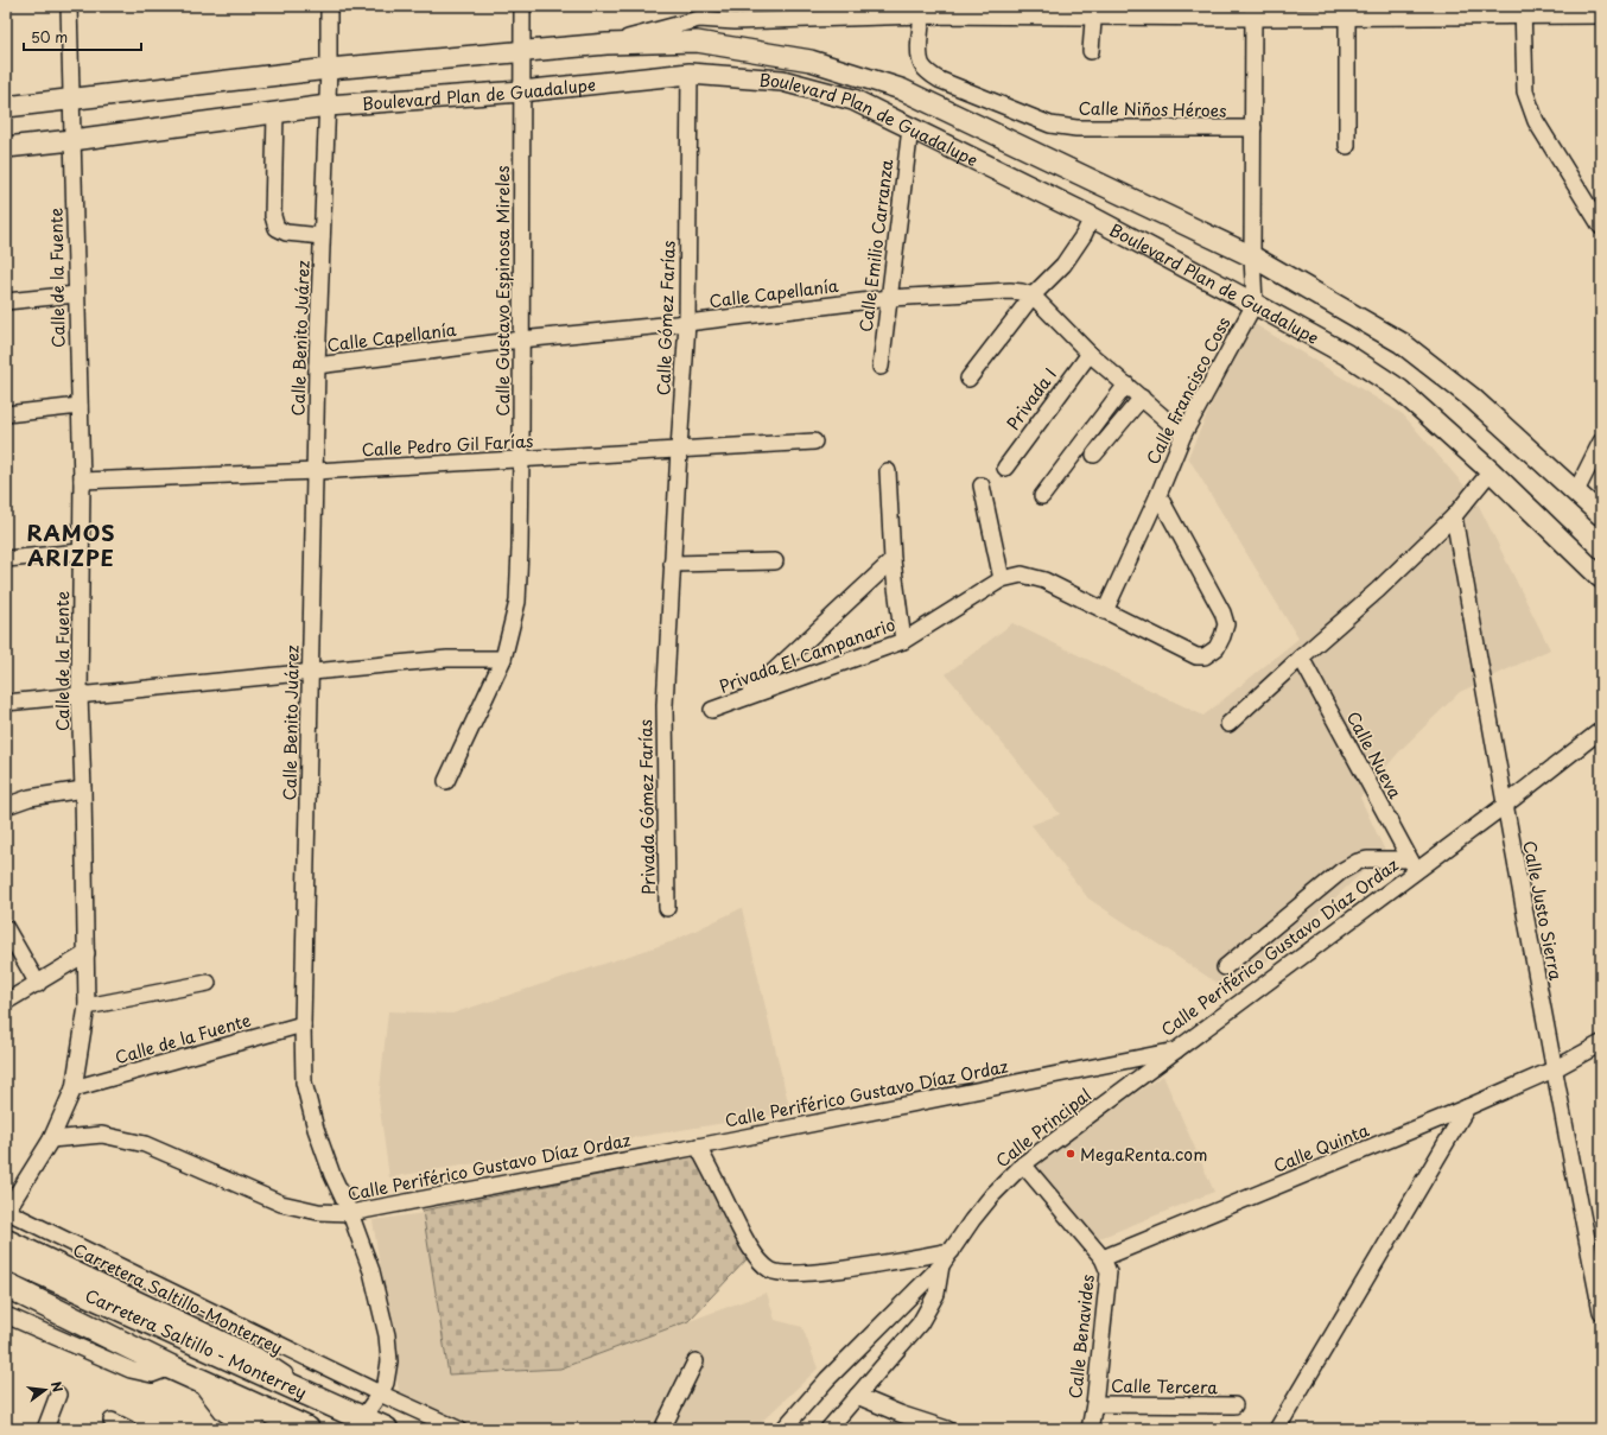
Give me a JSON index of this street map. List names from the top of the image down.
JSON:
{
  "streets": {
    "highway": ["Carretera Saltillo - Monterrey"],
    "main road": ["Boulevard Plan de Guadalupe"],
    "street": [
      "Calle Niños Héroes",
      "Calle Emilio Carranza",
      "Calle de la Fuente",
      "Calle Gustavo Espinosa Mireles",
      "Calle Capellanía",
      "Calle Gómez Farías",
      "Calle Benito Juárez",
      "Calle Francisco Coss",
      "Privada I",
      "Calle Pedro Gil Farías",
      "Privada El Campanario",
      "Calle Nueva",
      "Privada Gómez Farías",
      "Calle Justo Sierra",
      "Calle Periférico Gustavo Díaz Ordaz",
      "Calle Principal",
      "Calle Quinta",
      "Carretera Saltillo-Monterrey",
      "Calle Benavides",
      "Calle Tercera"
    ]
  },
  "crossings": [
    ["Boulevard Plan de Guadalupe", "Calle Emilio Carranza"],
    ["Boulevard Plan de Guadalupe", "Calle de la Fuente"],
    ["Boulevard Plan de Guadalupe", "Calle Gustavo Espinosa Mireles"],
    ["Boulevard Plan de Guadalupe", "Calle Gómez Farías"],
    ["Boulevard Plan de Guadalupe", "Calle Benito Juárez"],
    ["Boulevard Plan de Guadalupe", "Calle Francisco Coss"],
    ["Calle Emilio Carranza", "Calle Capellanía"],
    ["Calle de la Fuente", "Calle Benito Juárez"],
    ["Calle de la Fuente", "Calle Pedro Gil Farías"],
    ["Calle de la Fuente", "Calle Periférico Gustavo Díaz Ordaz"],
    ["Calle Gustavo Espinosa Mireles", "Calle Capellanía"],
    ["Calle Gustavo Espinosa Mireles", "Calle Pedro Gil Farías"],
    ["Calle Capellanía", "Calle Gómez Farías"],
    ["Calle Capellanía", "Calle Benito Juárez"],
    ["Calle Gómez Farías", "Calle Pedro Gil Farías"],
    ["Calle Gómez Farías", "Privada Gómez Farías"],
    ["Calle Benito Juárez", "Calle Pedro Gil Farías"],
    ["Calle Benito Juárez", "Calle Periférico Gustavo Díaz Ordaz"],
    ["Calle Benito Juárez", "Carretera Saltillo - Monterrey"],
    ["Calle Francisco Coss", "Privada El Campanario"],
    ["Calle Nueva", "Calle Periférico Gustavo Díaz Ordaz"],
    ["Calle Justo Sierra", "Calle Periférico Gustavo Díaz Ordaz"],
    ["Calle Justo Sierra", "Calle Quinta"],
    ["Calle Periférico Gustavo Díaz Ordaz", "Calle Principal"],
    ["Calle Principal", "Calle Benavides"],
    ["Calle Quinta", "Calle Benavides"],
    ["Carretera Saltillo-Monterrey", "Carretera Saltillo - Monterrey"],
    ["Calle Benavides", "Calle Tercera"]
  ],
  "districts": ["RAMOS ARIZPE"],
  "places": ["MegaRenta.com"],
  "scale_bar": "50 m",
  "north": "right"
}
